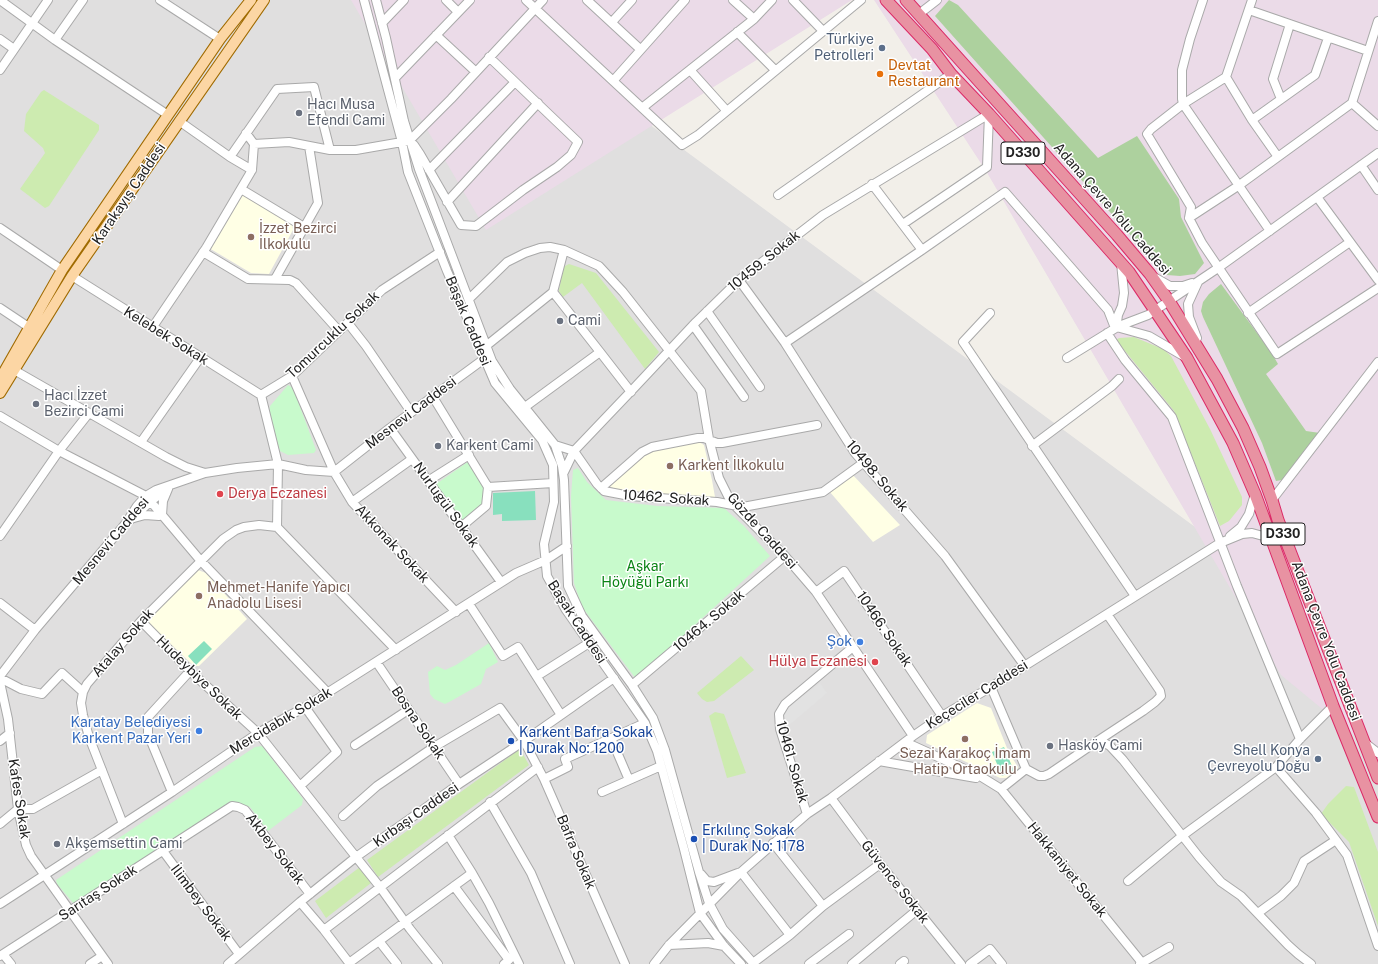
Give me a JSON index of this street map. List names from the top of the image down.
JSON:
{
  "streets": {
    "highway": ["D330", "Adana Çevre Yolu Caddesi"],
    "main road": ["Karakayış Caddesi"],
    "street": [
      "10459. Sokak",
      "Başak Caddesi",
      "Tomurcuklu Sokak",
      "Kelebek Sokak",
      "Mesnevi Caddesi",
      "10498. Sokak",
      "10462. Sokak",
      "Nurlugül Sokak",
      "Gözde Caddesi",
      "Akkonak Sokak",
      "10464. Sokak",
      "10466. Sokak",
      "Atalay Sokak",
      "Hudeybiye Sokak",
      "Keçeciler Caddesi",
      "Mercidabık Sokak",
      "Bosna Sokak",
      "10461. Sokak",
      "Kafes Sokak",
      "Kırbaşı Caddesi",
      "Akbey Sokak",
      "Bafra Sokak",
      "Hakkaniyet Sokak",
      "Güvence Sokak",
      "Sarıtaş Sokak",
      "İlimbey Sokak"
    ]
  },
  "crossings": [
    ["Karakayış Caddesi", "Kelebek Sokak"],
    ["Adana Çevre Yolu Caddesi", "10459. Sokak"],
    ["10459. Sokak", "Başak Caddesi"],
    ["10459. Sokak", "10498. Sokak"],
    ["10459. Sokak", "Gözde Caddesi"],
    ["Başak Caddesi", "Tomurcuklu Sokak"],
    ["Başak Caddesi", "Mesnevi Caddesi"],
    ["Başak Caddesi", "Gözde Caddesi"],
    ["Başak Caddesi", "10464. Sokak"],
    ["Başak Caddesi", "Keçeciler Caddesi"],
    ["Başak Caddesi", "Mercidabık Sokak"],
    ["Başak Caddesi", "Kırbaşı Caddesi"],
    ["Tomurcuklu Sokak", "Kelebek Sokak"],
    ["Tomurcuklu Sokak", "Akkonak Sokak"],
    ["Mesnevi Caddesi", "Nurlugül Sokak"],
    ["Mesnevi Caddesi", "Akkonak Sokak"],
    ["10498. Sokak", "10462. Sokak"],
    ["10498. Sokak", "Keçeciler Caddesi"],
    ["10462. Sokak", "Gözde Caddesi"],
    ["Nurlugül Sokak", "Mercidabık Sokak"],
    ["Gözde Caddesi", "10464. Sokak"],
    ["Gözde Caddesi", "10466. Sokak"],
    ["Gözde Caddesi", "Keçeciler Caddesi"],
    ["Gözde Caddesi", "10461. Sokak"],
    ["Akkonak Sokak", "Mercidabık Sokak"],
    ["10466. Sokak", "Keçeciler Caddesi"],
    ["Atalay Sokak", "Hudeybiye Sokak"],
    ["Atalay Sokak", "Mercidabık Sokak"],
    ["Hudeybiye Sokak", "Mercidabık Sokak"],
    ["Hudeybiye Sokak", "Kırbaşı Caddesi"],
    ["Keçeciler Caddesi", "10461. Sokak"],
    ["Keçeciler Caddesi", "Hakkaniyet Sokak"],
    ["Keçeciler Caddesi", "Güvence Sokak"],
    ["Mercidabık Sokak", "Bosna Sokak"],
    ["Mercidabık Sokak", "Kafes Sokak"],
    ["Bosna Sokak", "Kırbaşı Caddesi"],
    ["Bosna Sokak", "Bafra Sokak"],
    ["Kafes Sokak", "Sarıtaş Sokak"],
    ["Kırbaşı Caddesi", "Akbey Sokak"],
    ["Kırbaşı Caddesi", "Bafra Sokak"],
    ["Kırbaşı Caddesi", "İlimbey Sokak"],
    ["Akbey Sokak", "Sarıtaş Sokak"],
    ["Sarıtaş Sokak", "İlimbey Sokak"]
  ],
  "parks": ["Aşkar Höyüğü Parkı"],
  "places": [
    "Türkiye Petrolleri",
    "Devtat Restaurant",
    "Hacı Musa Efendi Cami",
    "İzzet Bezirci İlkokulu",
    "Cami",
    "Hacı İzzet Bezirci Cami",
    "Karkent Cami",
    "Karkent İlkokulu",
    "Derya Eczanesi",
    "Mehmet-Hanife Yapıcı Anadolu Lisesi",
    "Şok",
    "Hülya Eczanesi",
    "Karatay Belediyesi Karkent Pazar Yeri",
    "Sezai Karakoç İmam Hatip Ortaokulu",
    "Karkent Bafra Sokak | Durak No: 1200",
    "Hasköy Cami",
    "Shell Konya Çevreyolu Doğu",
    "Erkılınç Sokak | Durak No: 1178",
    "Akşemsettin Cami"
  ]
}
